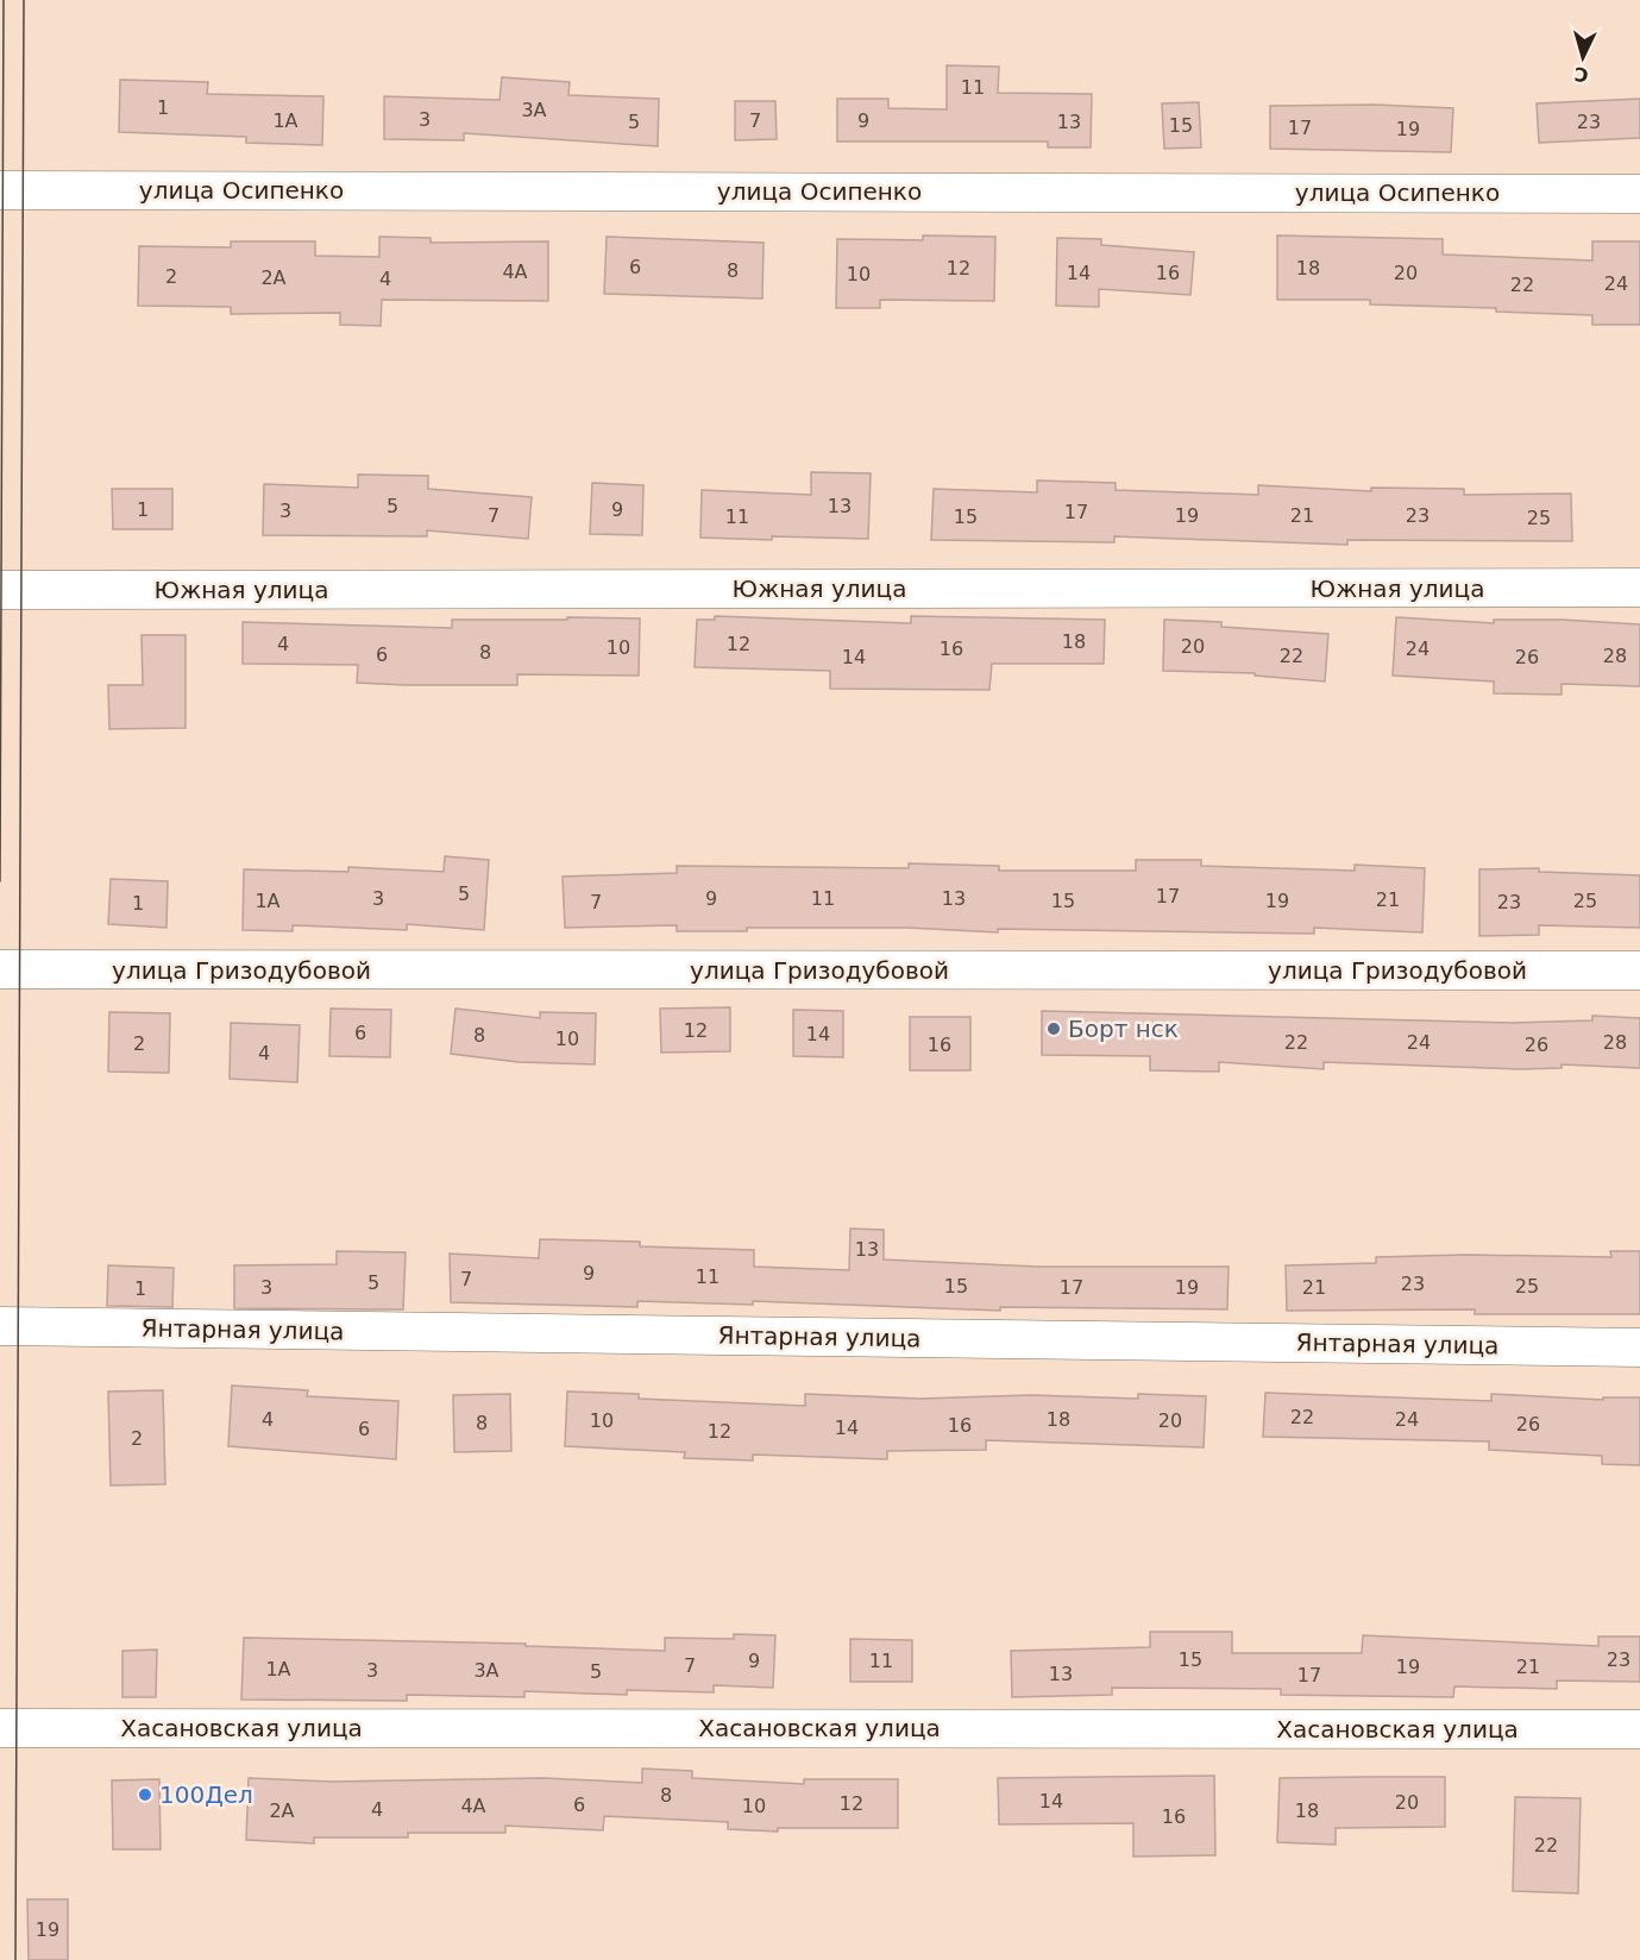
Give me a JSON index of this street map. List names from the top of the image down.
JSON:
{
  "streets": {
    "street": [
      "улица Осипенко",
      "Южная улица",
      "улица Гризодубовой",
      "Янтарная улица",
      "Хасановская улица"
    ]
  },
  "places": ["Борт нск", "100Дел"],
  "house_numbers": [
    "11",
    "1",
    "3А",
    "3",
    "1А",
    "7",
    "9",
    "5",
    "13",
    "23",
    "15",
    "17",
    "19",
    "6",
    "12",
    "18",
    "8",
    "4А",
    "14",
    "16",
    "20",
    "10",
    "2",
    "2А",
    "4",
    "24",
    "22",
    "5",
    "13",
    "1",
    "9",
    "3",
    "17",
    "7",
    "19",
    "21",
    "23",
    "11",
    "15",
    "25",
    "18",
    "4",
    "12",
    "20",
    "10",
    "16",
    "24",
    "8",
    "6",
    "22",
    "28",
    "14",
    "26",
    "5",
    "17",
    "3",
    "9",
    "11",
    "13",
    "21",
    "1А",
    "15",
    "19",
    "25",
    "7",
    "23",
    "1",
    "12",
    "6",
    "14",
    "8",
    "10",
    "22",
    "24",
    "28",
    "2",
    "16",
    "26",
    "4",
    "13",
    "9",
    "11",
    "7",
    "5",
    "23",
    "15",
    "25",
    "3",
    "17",
    "19",
    "21",
    "1",
    "22",
    "4",
    "18",
    "24",
    "10",
    "20",
    "8",
    "26",
    "16",
    "14",
    "6",
    "12",
    "2",
    "15",
    "23",
    "9",
    "11",
    "7",
    "19",
    "21",
    "1А",
    "3",
    "3А",
    "5",
    "13",
    "17",
    "8",
    "14",
    "20",
    "12",
    "6",
    "4А",
    "10",
    "4",
    "2А",
    "18",
    "16",
    "22",
    "19"
  ],
  "north": "bottom"
}
